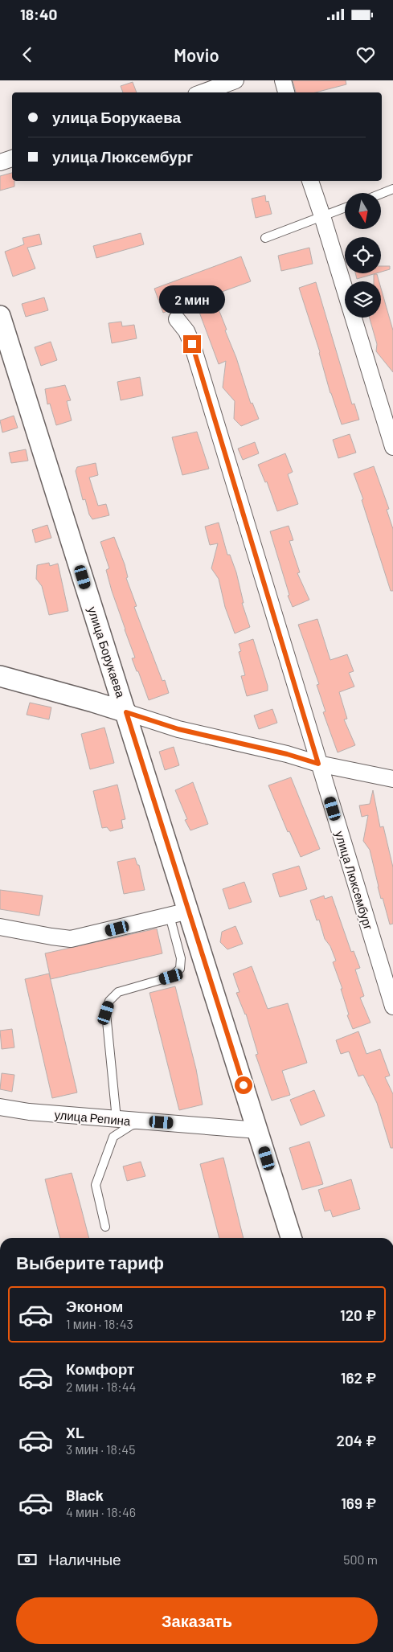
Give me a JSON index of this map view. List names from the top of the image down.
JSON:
{
  "streets": {
    "street": ["улица Борукаева", "улица Люксембург", "улица Репина"]
  },
  "crossings": [
    ["улица Борукаева", "улица Репина"]
  ],
  "north": "bottom",
  "page": {
    "status": "18:40",
    "header": "Movio",
    "banner": ["улица Борукаева", "улица Люксембург"],
    "bubble": "2 мин",
    "heading": "Выберите тариф",
    "list": [
      {
        "name": "Эконом",
        "note": "1 мин · 18:43",
        "value": "120 ₽"
      },
      {
        "name": "Комфорт",
        "note": "2 мин · 18:44",
        "value": "162 ₽"
      },
      {
        "name": "XL",
        "note": "3 мин · 18:45",
        "value": "204 ₽"
      },
      {
        "name": "Black",
        "note": "4 мин · 18:46",
        "value": "169 ₽"
      }
    ],
    "pay": ["Наличные", "500 m"],
    "buttons": "Заказать"
  }
}
